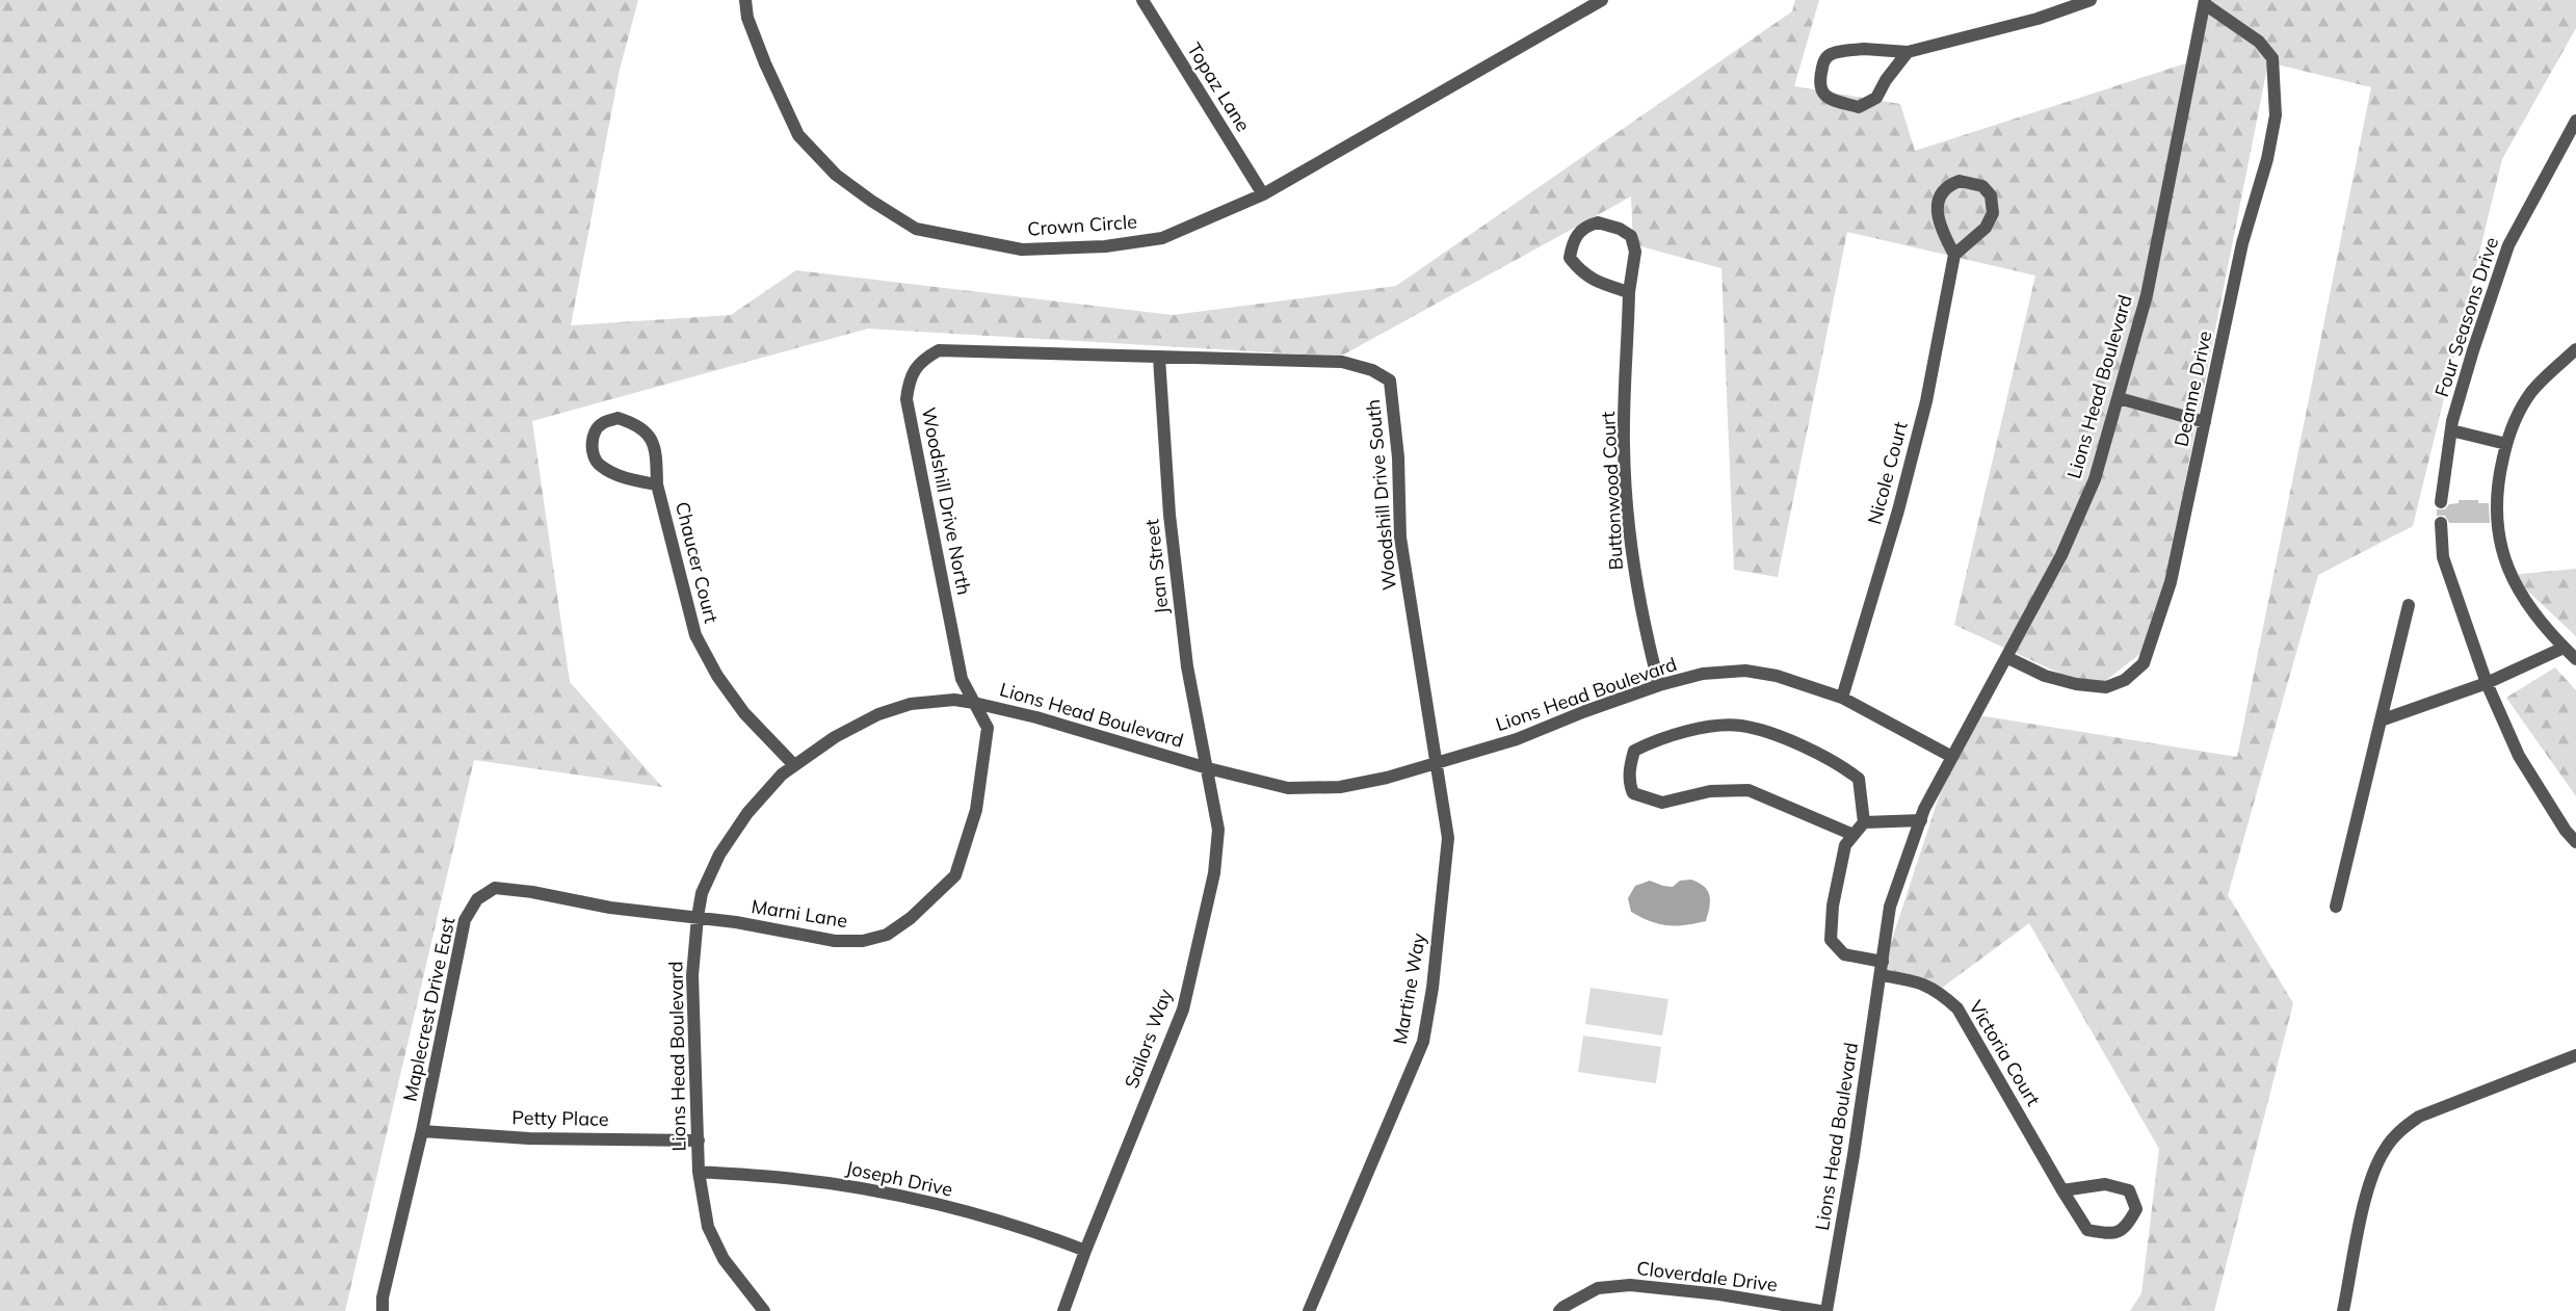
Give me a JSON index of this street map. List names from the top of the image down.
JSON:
{
  "streets": {
    "street": [
      "Topaz Lane",
      "Crown Circle",
      "Four Seasons Drive",
      "Lions Head Boulevard",
      "Deanne Drive",
      "Nicole Court",
      "Buttonwood Court",
      "Woodshill Drive South",
      "Woodshill Drive North",
      "Chaucer Court",
      "Jean Street",
      "Marni Lane",
      "Martine Way",
      "Maplecrest Drive East",
      "Sailors Way",
      "Victoria Court",
      "Petty Place",
      "Joseph Drive",
      "Cloverdale Drive"
    ]
  },
  "crossings": [
    ["Topaz Lane", "Crown Circle"],
    ["Lions Head Boulevard", "Deanne Drive"],
    ["Lions Head Boulevard", "Nicole Court"],
    ["Lions Head Boulevard", "Buttonwood Court"],
    ["Lions Head Boulevard", "Woodshill Drive South"],
    ["Lions Head Boulevard", "Woodshill Drive North"],
    ["Lions Head Boulevard", "Chaucer Court"],
    ["Lions Head Boulevard", "Jean Street"],
    ["Lions Head Boulevard", "Marni Lane"],
    ["Lions Head Boulevard", "Martine Way"],
    ["Lions Head Boulevard", "Maplecrest Drive East"],
    ["Lions Head Boulevard", "Sailors Way"],
    ["Lions Head Boulevard", "Victoria Court"],
    ["Lions Head Boulevard", "Petty Place"],
    ["Lions Head Boulevard", "Joseph Drive"],
    ["Woodshill Drive South", "Woodshill Drive North"],
    ["Woodshill Drive South", "Jean Street"],
    ["Woodshill Drive South", "Martine Way"],
    ["Woodshill Drive North", "Jean Street"],
    ["Woodshill Drive North", "Marni Lane"],
    ["Jean Street", "Sailors Way"],
    ["Marni Lane", "Maplecrest Drive East"],
    ["Maplecrest Drive East", "Petty Place"],
    ["Sailors Way", "Joseph Drive"]
  ]
}
